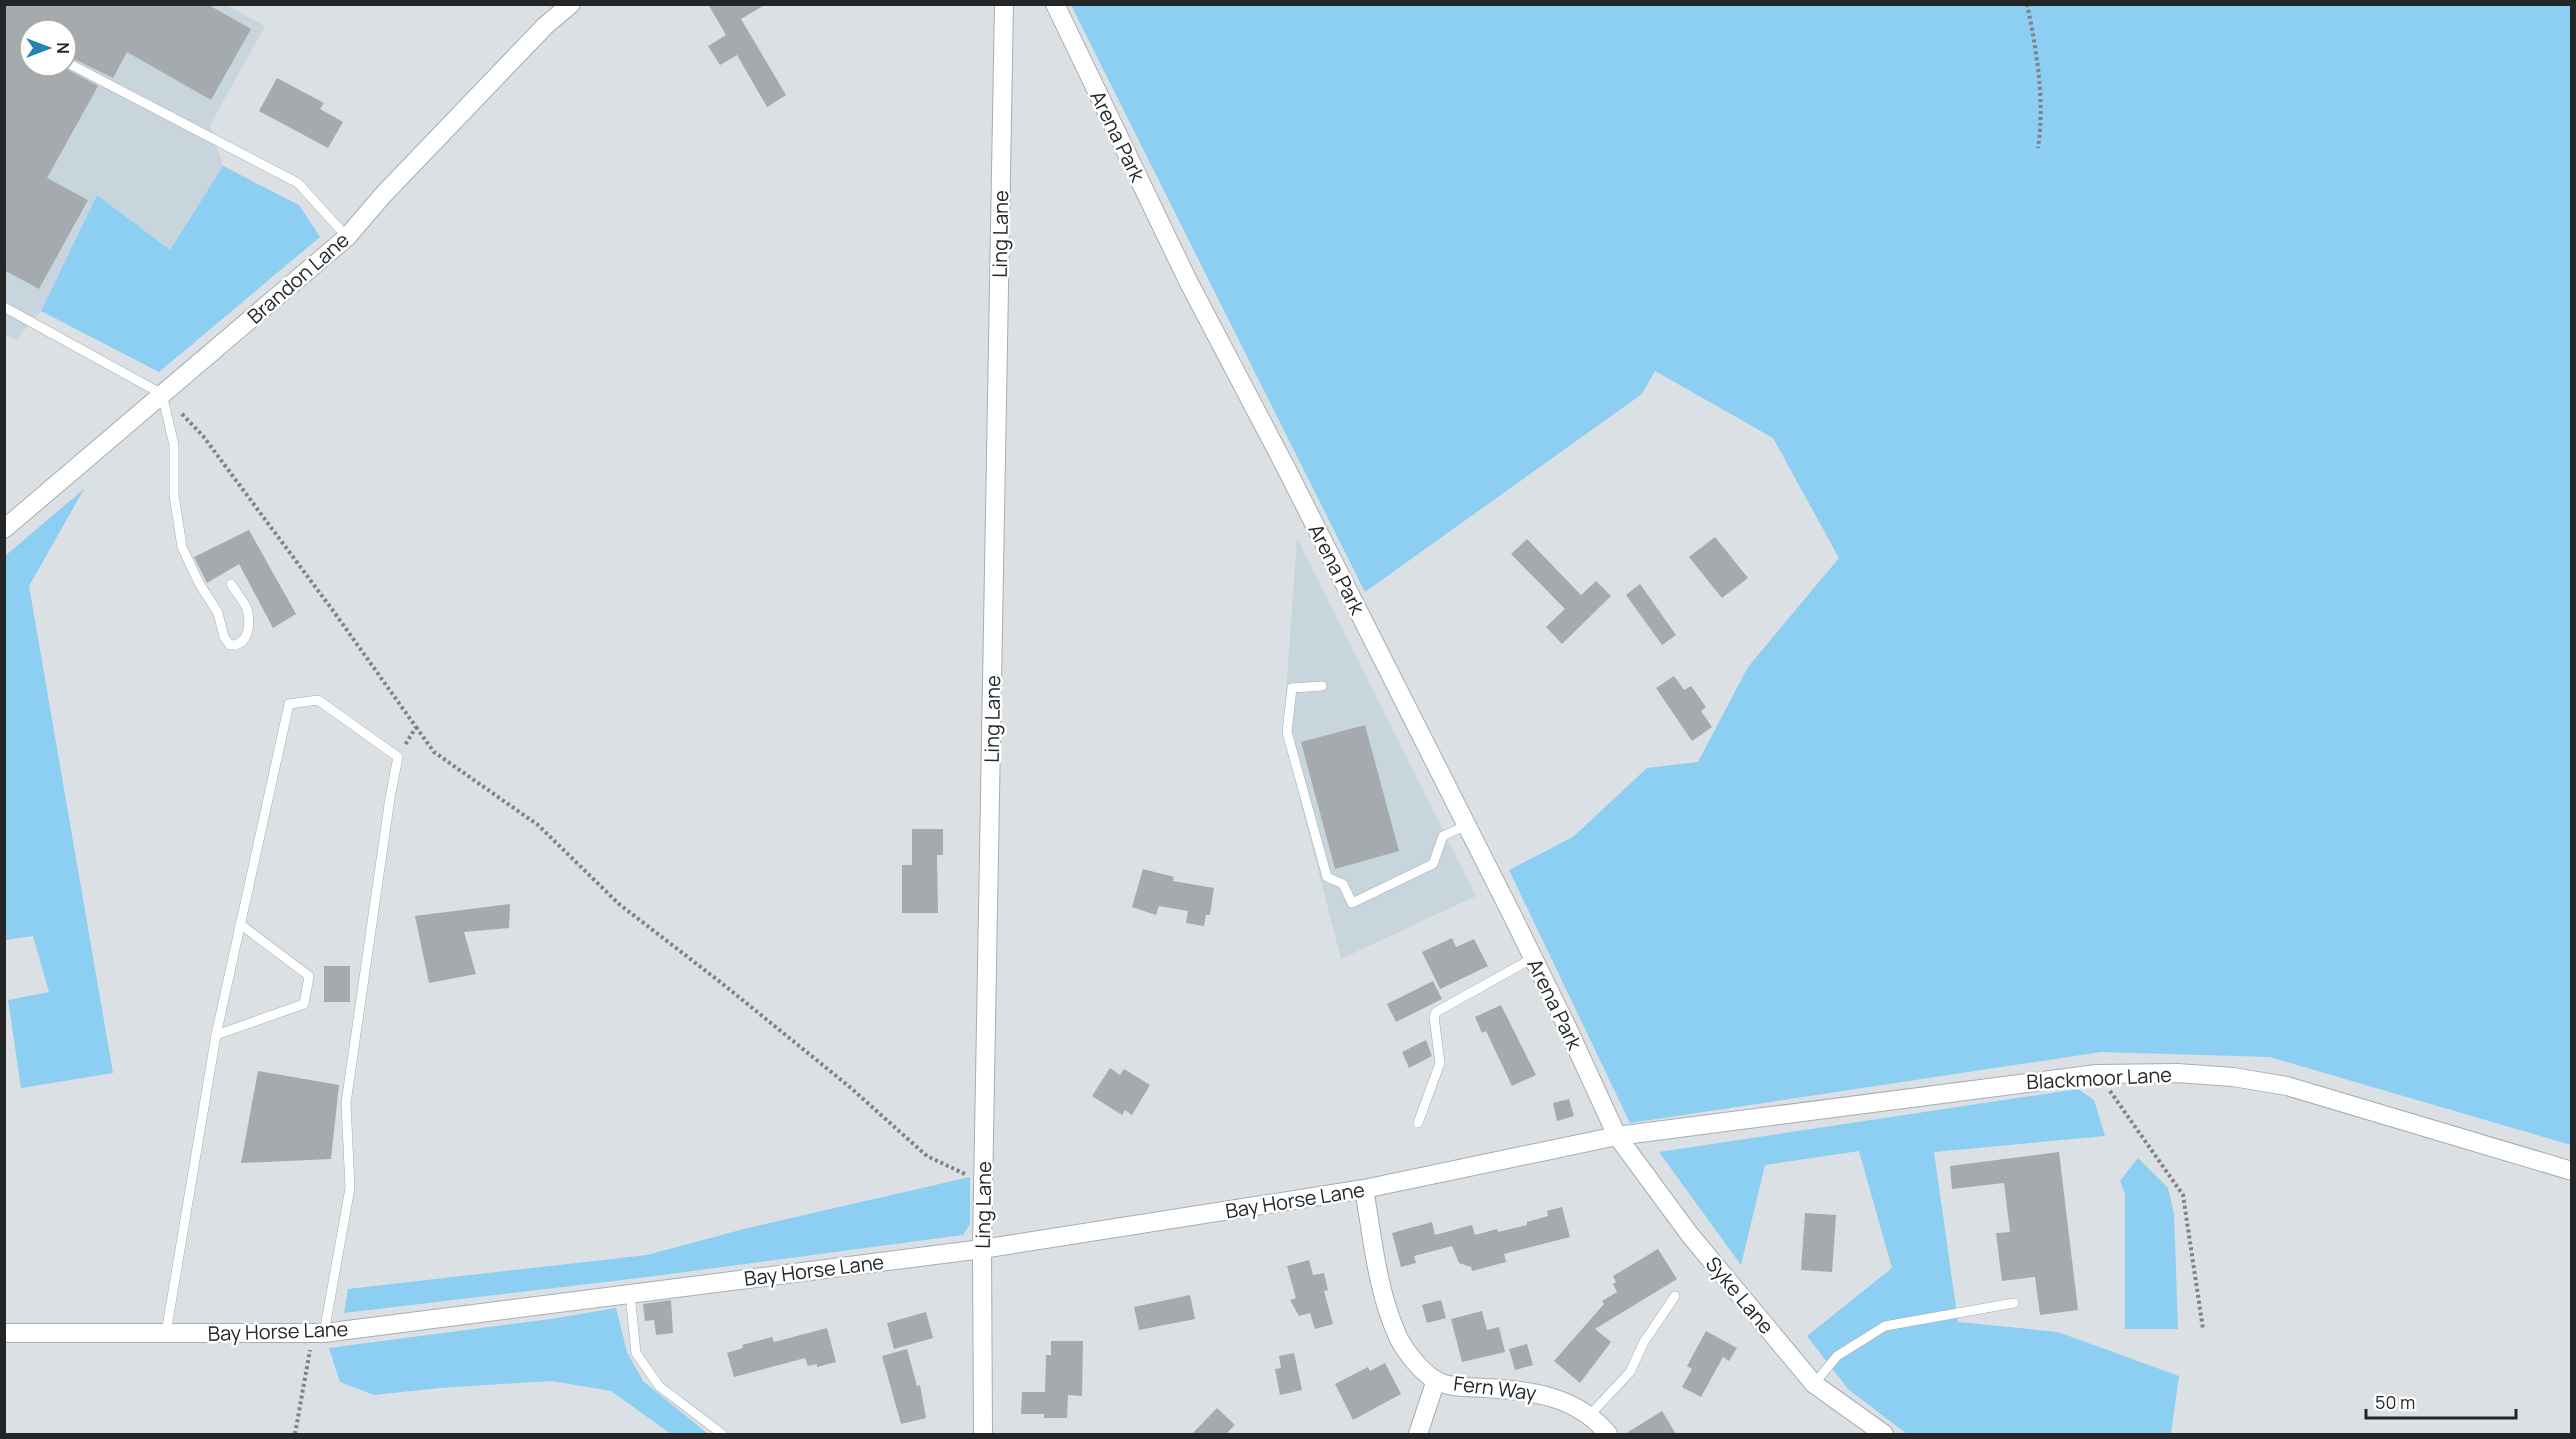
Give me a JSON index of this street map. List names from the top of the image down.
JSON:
{
  "streets": {
    "street": [
      "Arena Park",
      "Ling Lane",
      "Brandon Lane",
      "Blackmoor Lane",
      "Bay Horse Lane",
      "Syke Lane",
      "Fern Way"
    ]
  },
  "crossings": [
    ["Arena Park", "Blackmoor Lane"],
    ["Arena Park", "Bay Horse Lane"],
    ["Arena Park", "Syke Lane"],
    ["Ling Lane", "Bay Horse Lane"],
    ["Blackmoor Lane", "Bay Horse Lane"],
    ["Blackmoor Lane", "Syke Lane"],
    ["Bay Horse Lane", "Syke Lane"],
    ["Bay Horse Lane", "Fern Way"]
  ],
  "scale_bar": "50 m",
  "north": "right"
}
